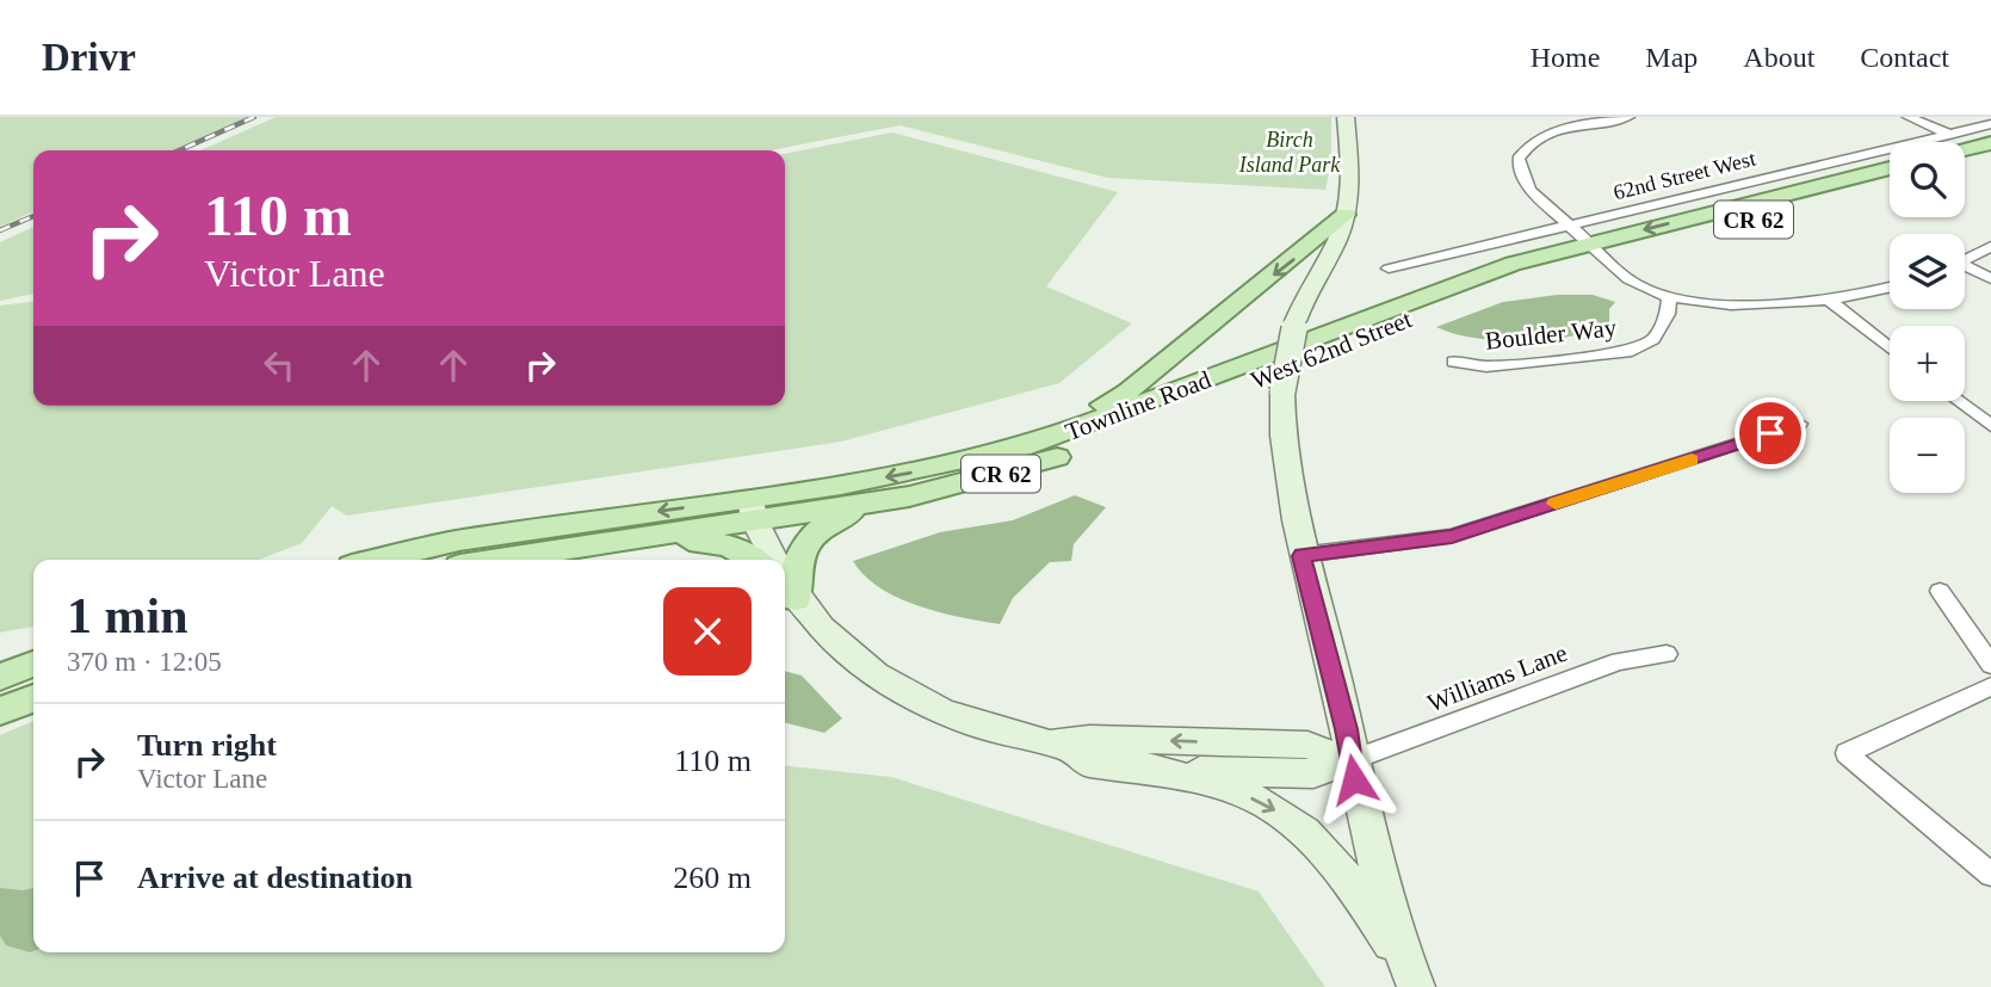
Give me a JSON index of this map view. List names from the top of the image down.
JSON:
{
  "streets": {
    "main road": ["CR 62", "West 62nd Street", "Townline Road"],
    "street": ["62nd Street West", "Boulder Way", "Williams Lane"]
  },
  "crossings": [
    ["West 62nd Street", "Townline Road"]
  ],
  "one_way": ["Townline Road"],
  "parks": ["Birch Island Park"],
  "page": {
    "header": "Drivr",
    "nav": [
      "Home",
      "Map",
      "About",
      "Contact"
    ],
    "map_buttons": ["+", "−"],
    "turn": ["110 m", "Victor Lane"],
    "heading": ["1 min", "370 m · 12:05"],
    "list": [
      {
        "name": "Turn right",
        "note": "Victor Lane",
        "value": "110 m"
      },
      {
        "name": "Arrive at destination",
        "value": "260 m"
      }
    ]
  }
}
